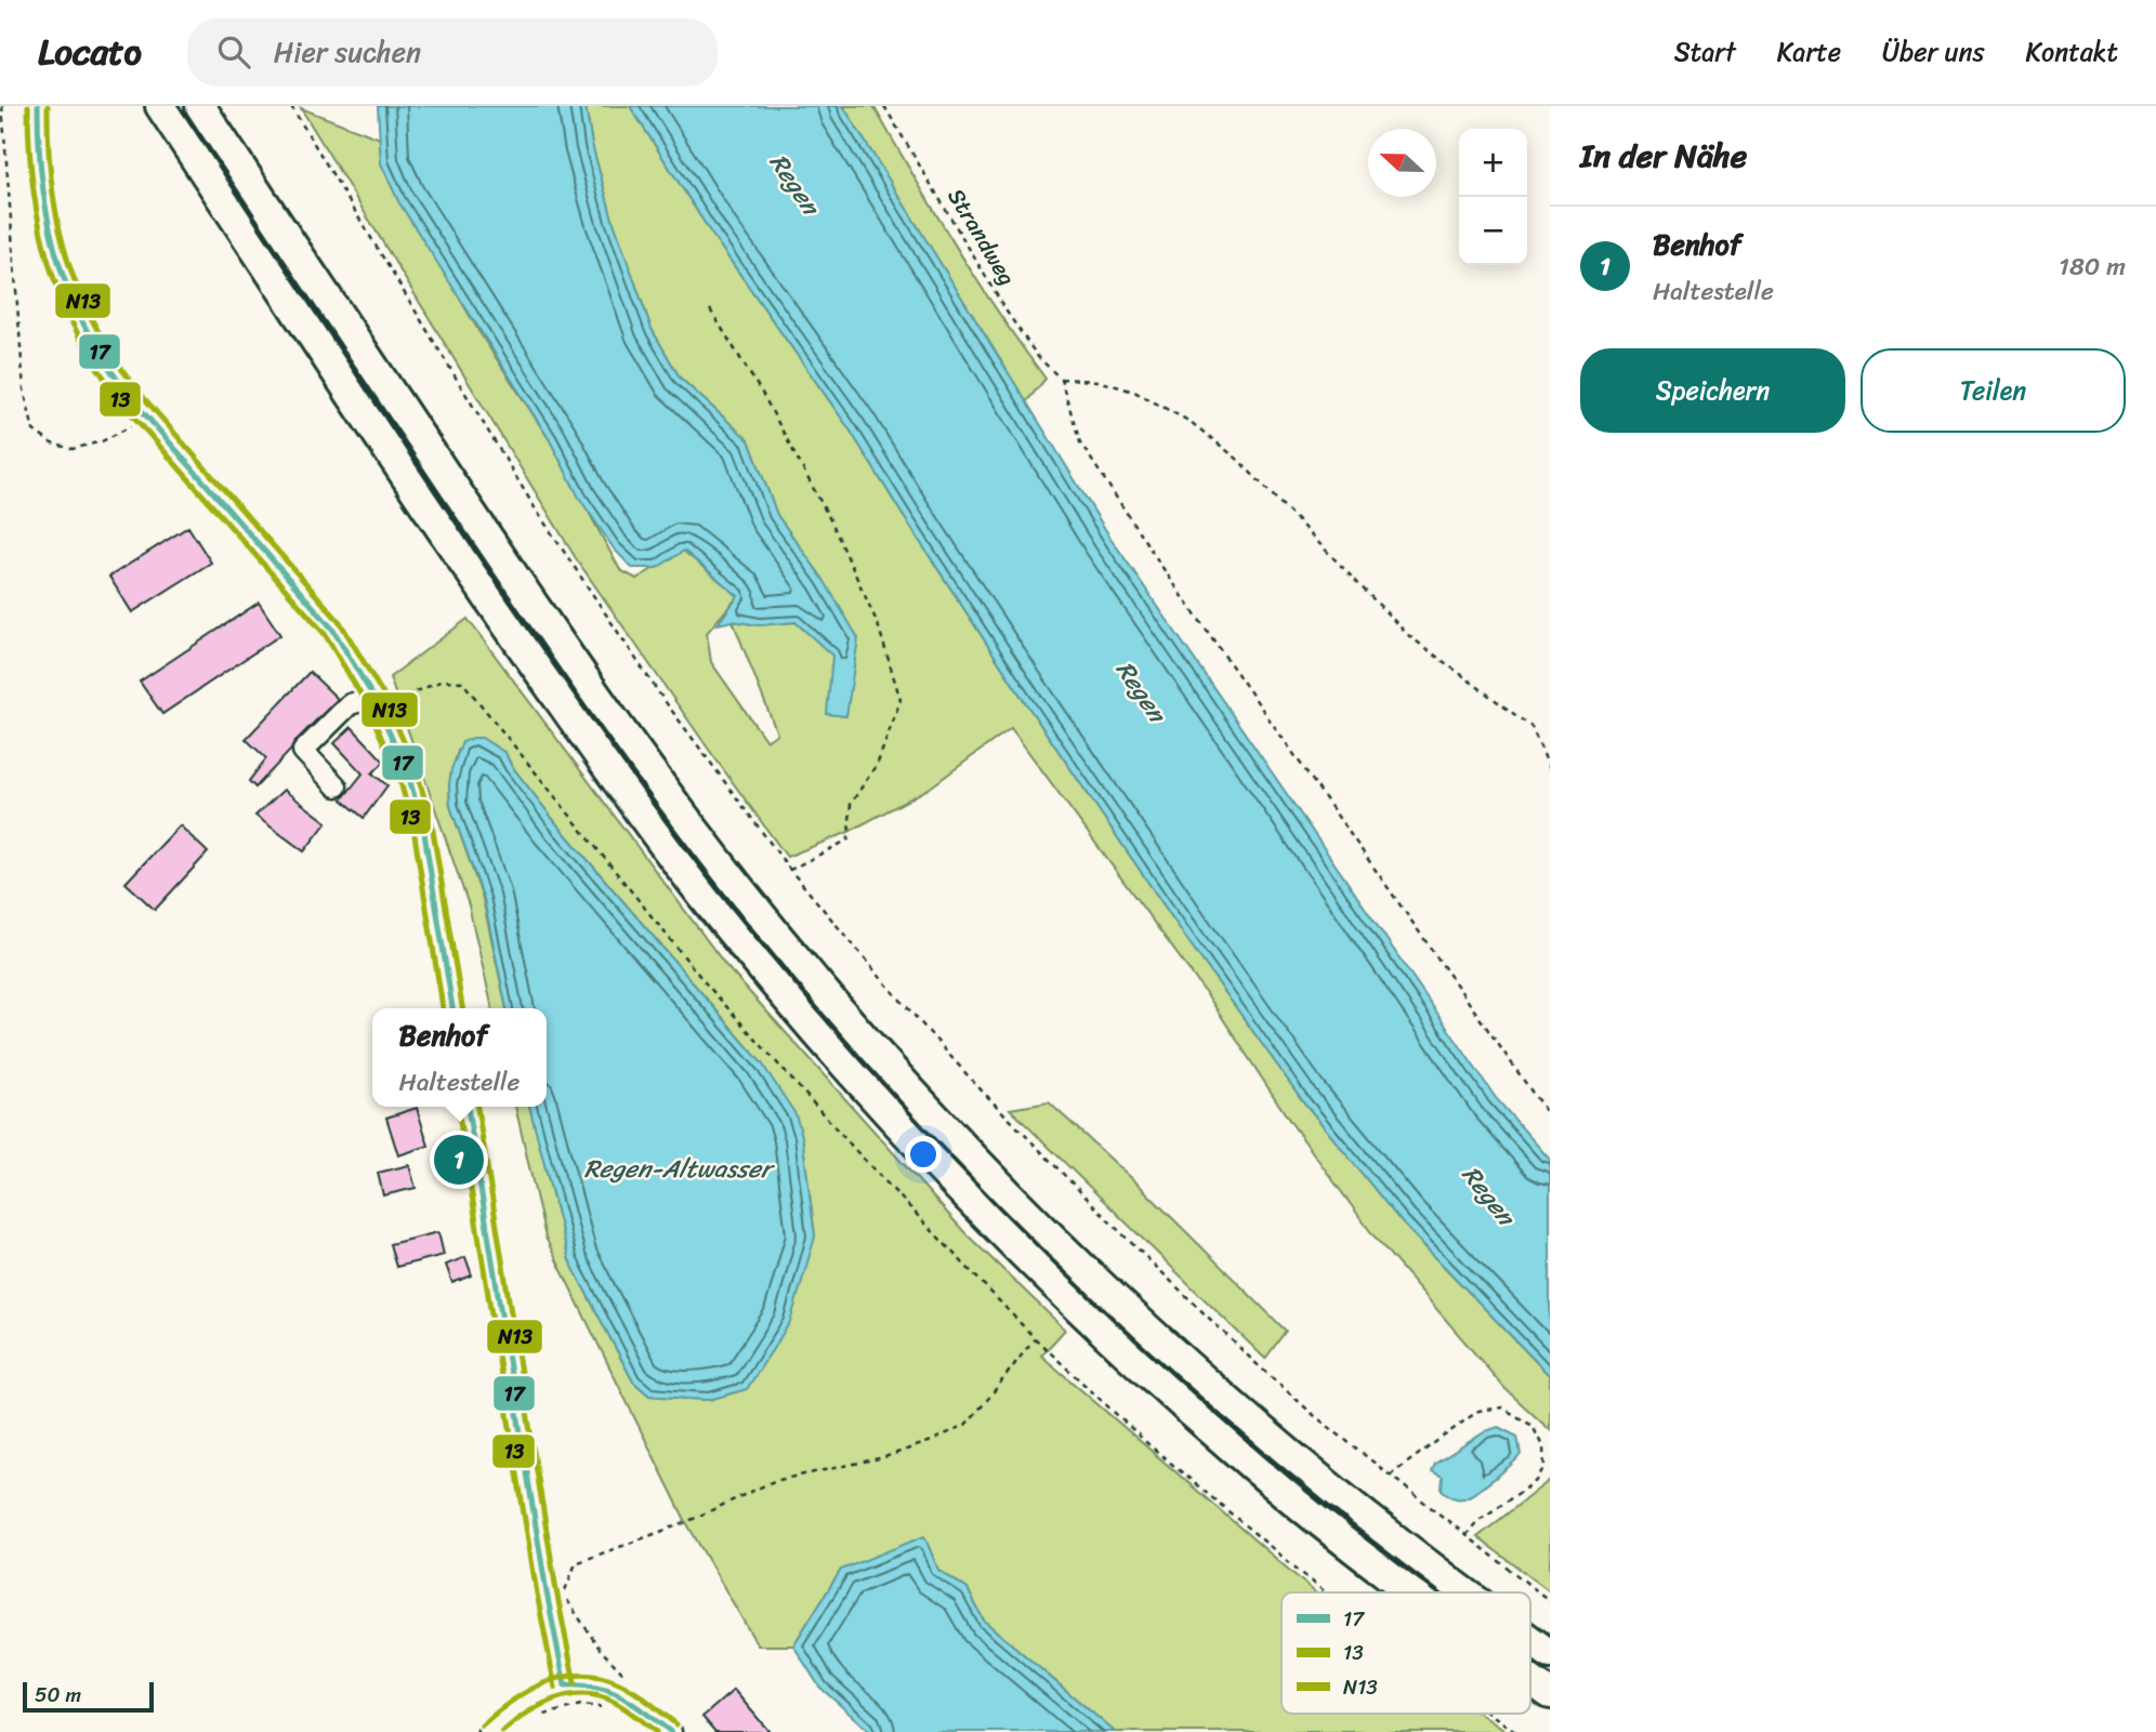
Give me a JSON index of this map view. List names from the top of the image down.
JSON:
{
  "streets": {
    "path": ["Strandweg"]
  },
  "water": ["Regen", "Regen-Altwasser"],
  "lines": ["transit line 17", "transit line 13", "transit line N13"],
  "legend": ["17", "13", "N13"],
  "scale_bar": "50 m",
  "north": "left",
  "page": {
    "header": "Locato",
    "search": "Hier suchen",
    "nav": [
      "Start",
      "Karte",
      "Über uns",
      "Kontakt"
    ],
    "heading": "In der Nähe",
    "map_buttons": ["+", "−"],
    "list": [
      {
        "mark": "1",
        "name": "Benhof",
        "note": "Haltestelle",
        "value": "180 m"
      }
    ],
    "buttons": ["Speichern", "Teilen"],
    "popup": ["Benhof", "Haltestelle"],
    "pins": "1",
    "scale": "50 m"
  }
}
